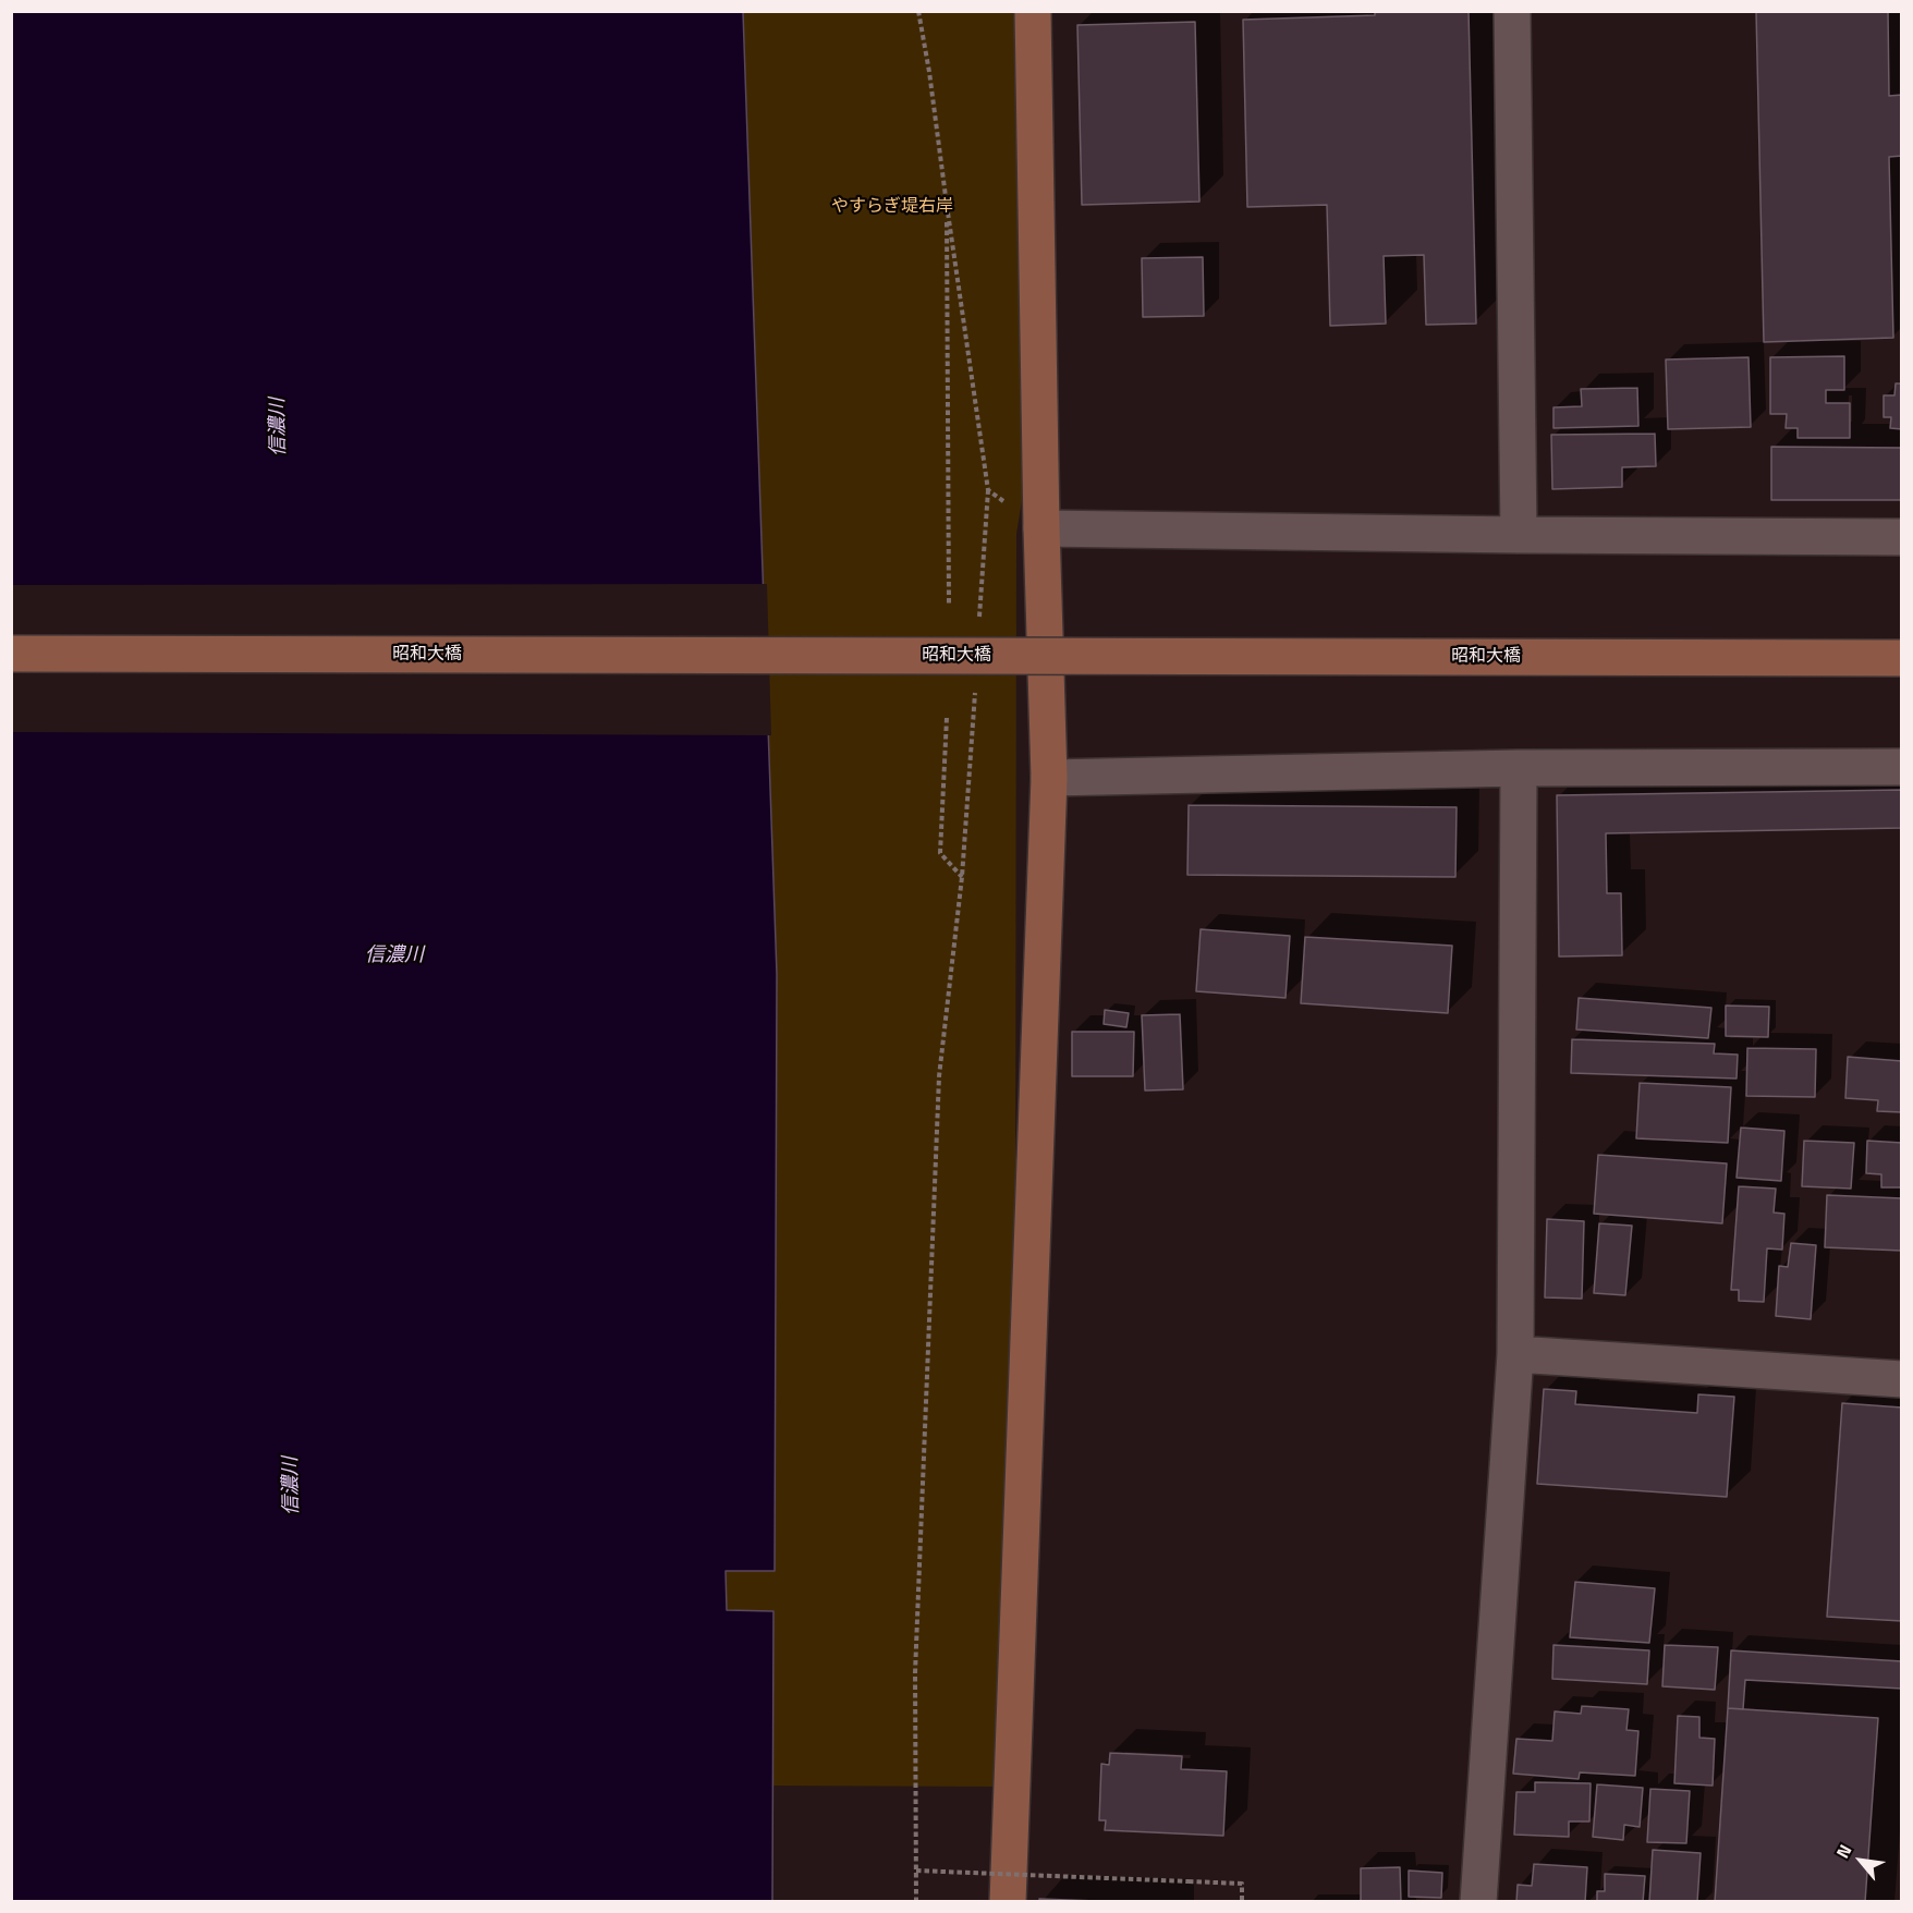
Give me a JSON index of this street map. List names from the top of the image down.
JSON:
{
  "streets": {
    "street": ["昭和大橋"]
  },
  "water": ["信濃川"],
  "parks": ["やすらぎ堤右岸"],
  "north": "top left"
}
